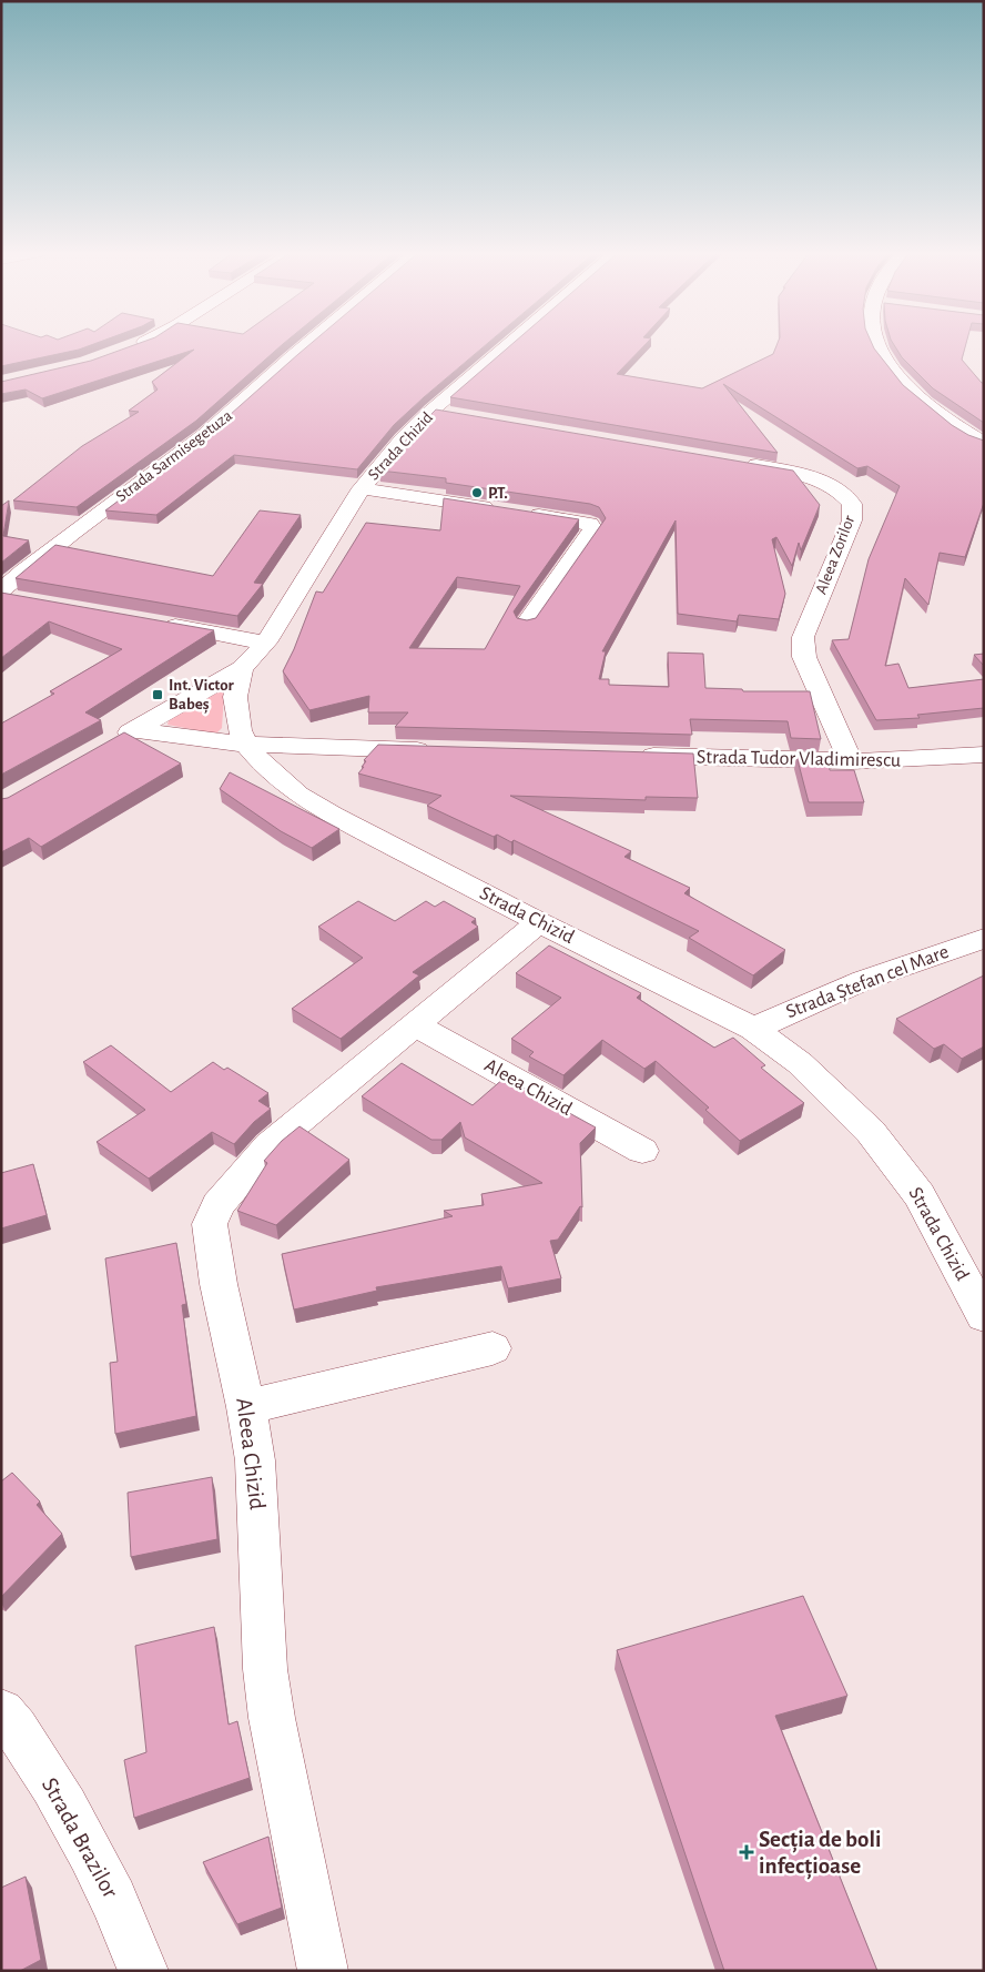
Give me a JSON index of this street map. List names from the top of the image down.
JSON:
{
  "streets": {
    "street": [
      "Strada Chizid",
      "Strada Sarmisegetuza",
      "Aleea Zorilor",
      "Strada Tudor Vladimirescu",
      "Strada Ștefan cel Mare",
      "Aleea Chizid",
      "Strada Brazilor"
    ]
  },
  "crossings": [
    ["Strada Chizid", "Strada Ștefan cel Mare"],
    ["Strada Chizid", "Aleea Chizid"],
    ["Aleea Zorilor", "Strada Tudor Vladimirescu"]
  ],
  "places": {
    "other": ["P.T."],
    "transit": ["Int. Victor Babeș"],
    "health": ["Secția de boli infecțioase"]
  }
}
